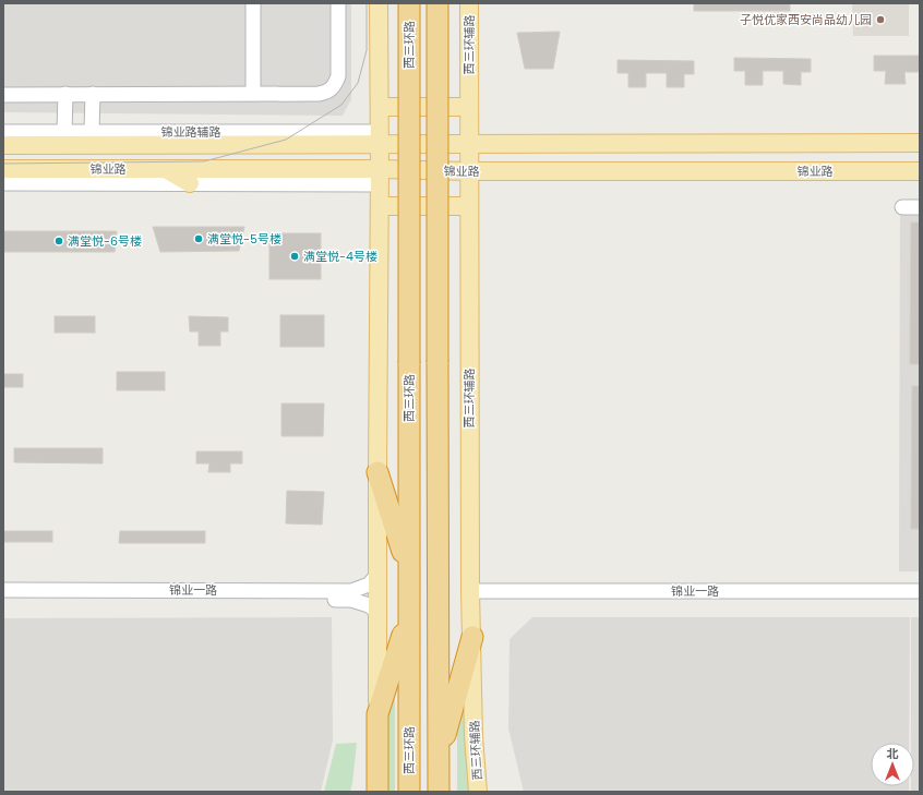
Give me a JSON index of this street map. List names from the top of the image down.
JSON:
{
  "streets": {
    "highway": ["西三环路"],
    "main road": ["西三环辅路", "锦业路"],
    "street": ["锦业一路"]
  },
  "crossings": [
    ["西三环辅路", "锦业路"],
    ["西三环辅路", "锦业一路"]
  ],
  "places": [
    "子悦优家西安尚品幼儿园",
    "满堂悦-5号楼",
    "满堂悦-6号楼",
    "满堂悦-4号楼"
  ],
  "north": "top"
}
